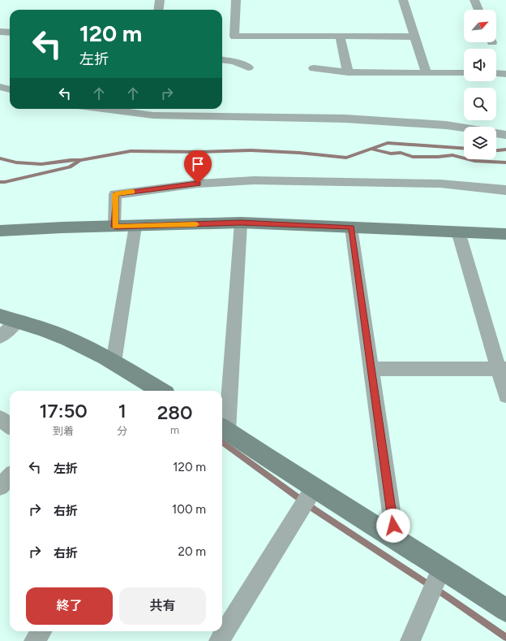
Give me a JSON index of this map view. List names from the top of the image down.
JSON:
{
  "north": "top right",
  "page": {
    "turn": ["120 m", "左折"],
    "eta": [
      "17:50",
      "到着",
      "1",
      "分",
      "280",
      "m"
    ],
    "list": [
      {
        "name": "左折",
        "value": "120 m"
      },
      {
        "name": "右折",
        "value": "100 m"
      },
      {
        "name": "右折",
        "value": "20 m"
      }
    ],
    "buttons": ["終了", "共有"]
  }
}
